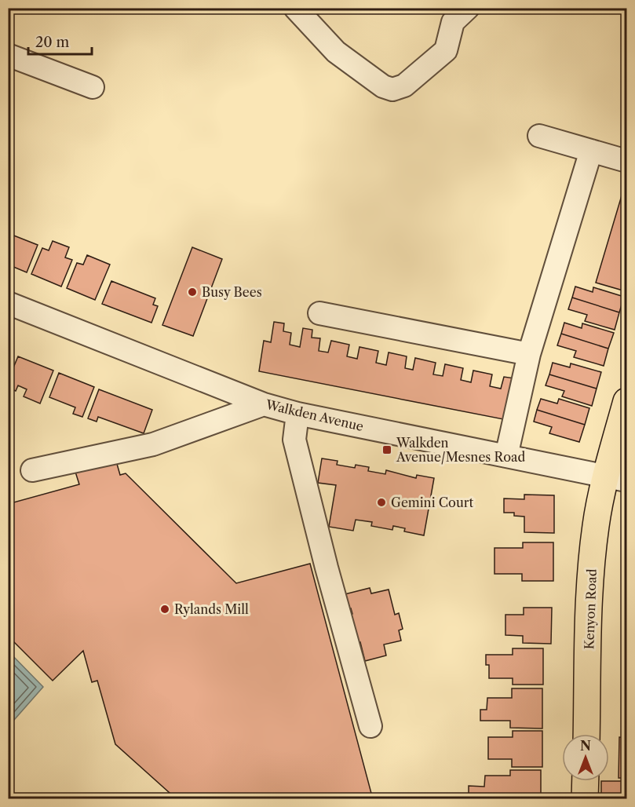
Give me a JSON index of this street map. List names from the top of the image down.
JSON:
{
  "streets": {
    "main road": ["Kenyon Road"],
    "street": ["Walkden Avenue"]
  },
  "crossings": [
    ["Walkden Avenue", "Kenyon Road"]
  ],
  "places": {
    "other": ["Busy Bees", "Gemini Court", "Rylands Mill"],
    "transit": ["Walkden Avenue/Mesnes Road"]
  },
  "scale_bar": "20 m",
  "north": "top"
}
